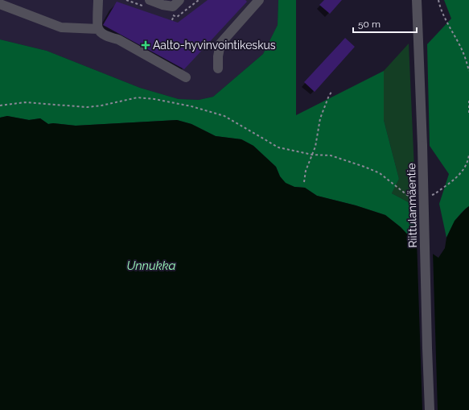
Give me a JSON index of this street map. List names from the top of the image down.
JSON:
{
  "streets": {
    "street": ["Riittulanmäentie"]
  },
  "water": ["Unnukka"],
  "places": {
    "health": ["Aalto-hyvinvointikeskus"]
  },
  "scale_bar": "50 m"
}
